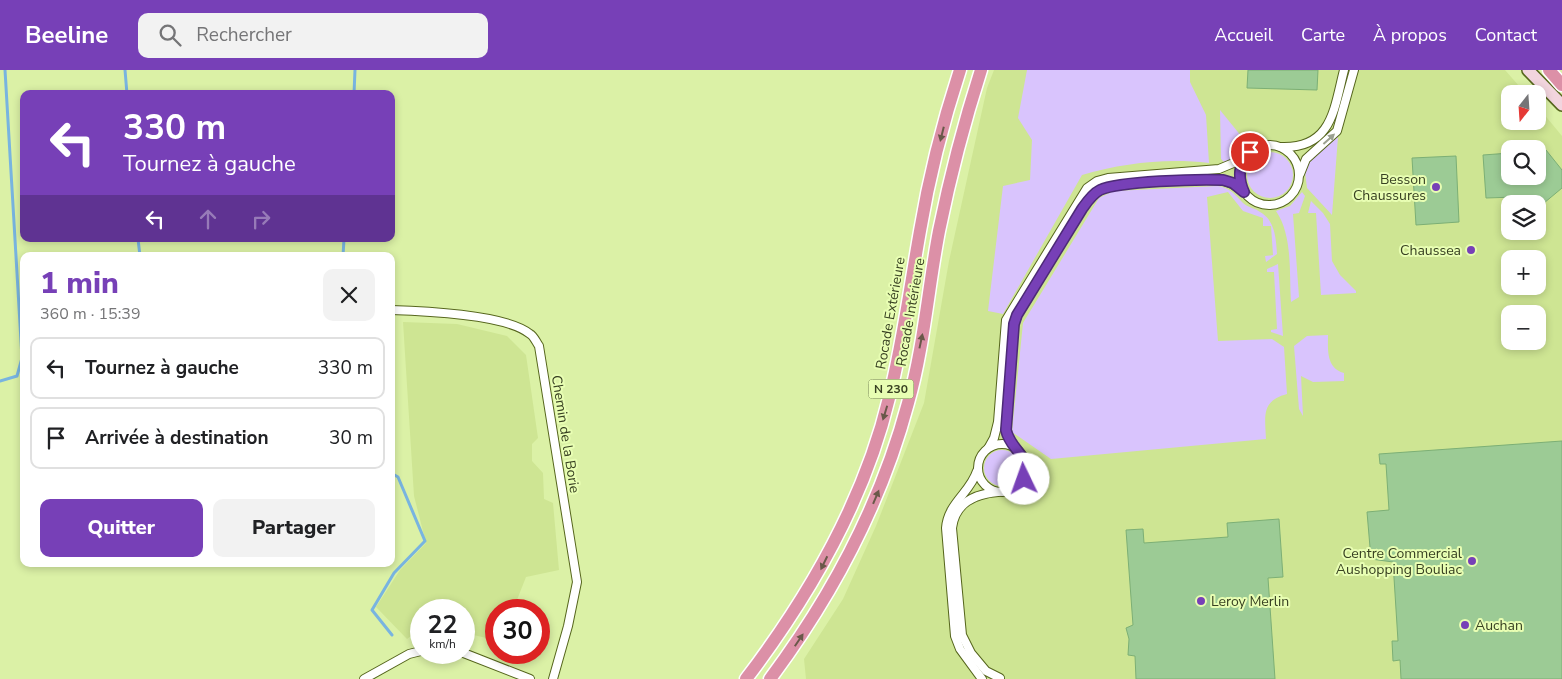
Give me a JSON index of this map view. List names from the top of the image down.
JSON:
{
  "streets": {
    "highway": ["Rocade Intérieure", "Rocade Extérieure", "N 230"],
    "street": ["Chemin de la Borie"]
  },
  "one_way": ["Rocade Intérieure", "Rocade Extérieure"],
  "places": [
    "Besson Chaussures",
    "Chaussea",
    "Centre Commercial Aushopping Bouliac",
    "Leroy Merlin",
    "Auchan"
  ],
  "north": "bottom",
  "page": {
    "header": "Beeline",
    "search": "Rechercher",
    "nav": [
      "Accueil",
      "Carte",
      "À propos",
      "Contact"
    ],
    "map_buttons": ["+", "−"],
    "turn": ["330 m", "Tournez à gauche"],
    "heading": ["1 min", "360 m · 15:39"],
    "list": [
      {
        "name": "Tournez à gauche",
        "value": "330 m"
      },
      {
        "name": "Arrivée à destination",
        "value": "30 m"
      }
    ],
    "buttons": ["Quitter", "Partager"],
    "speed": "22 km/h",
    "limit": "30"
  }
}
